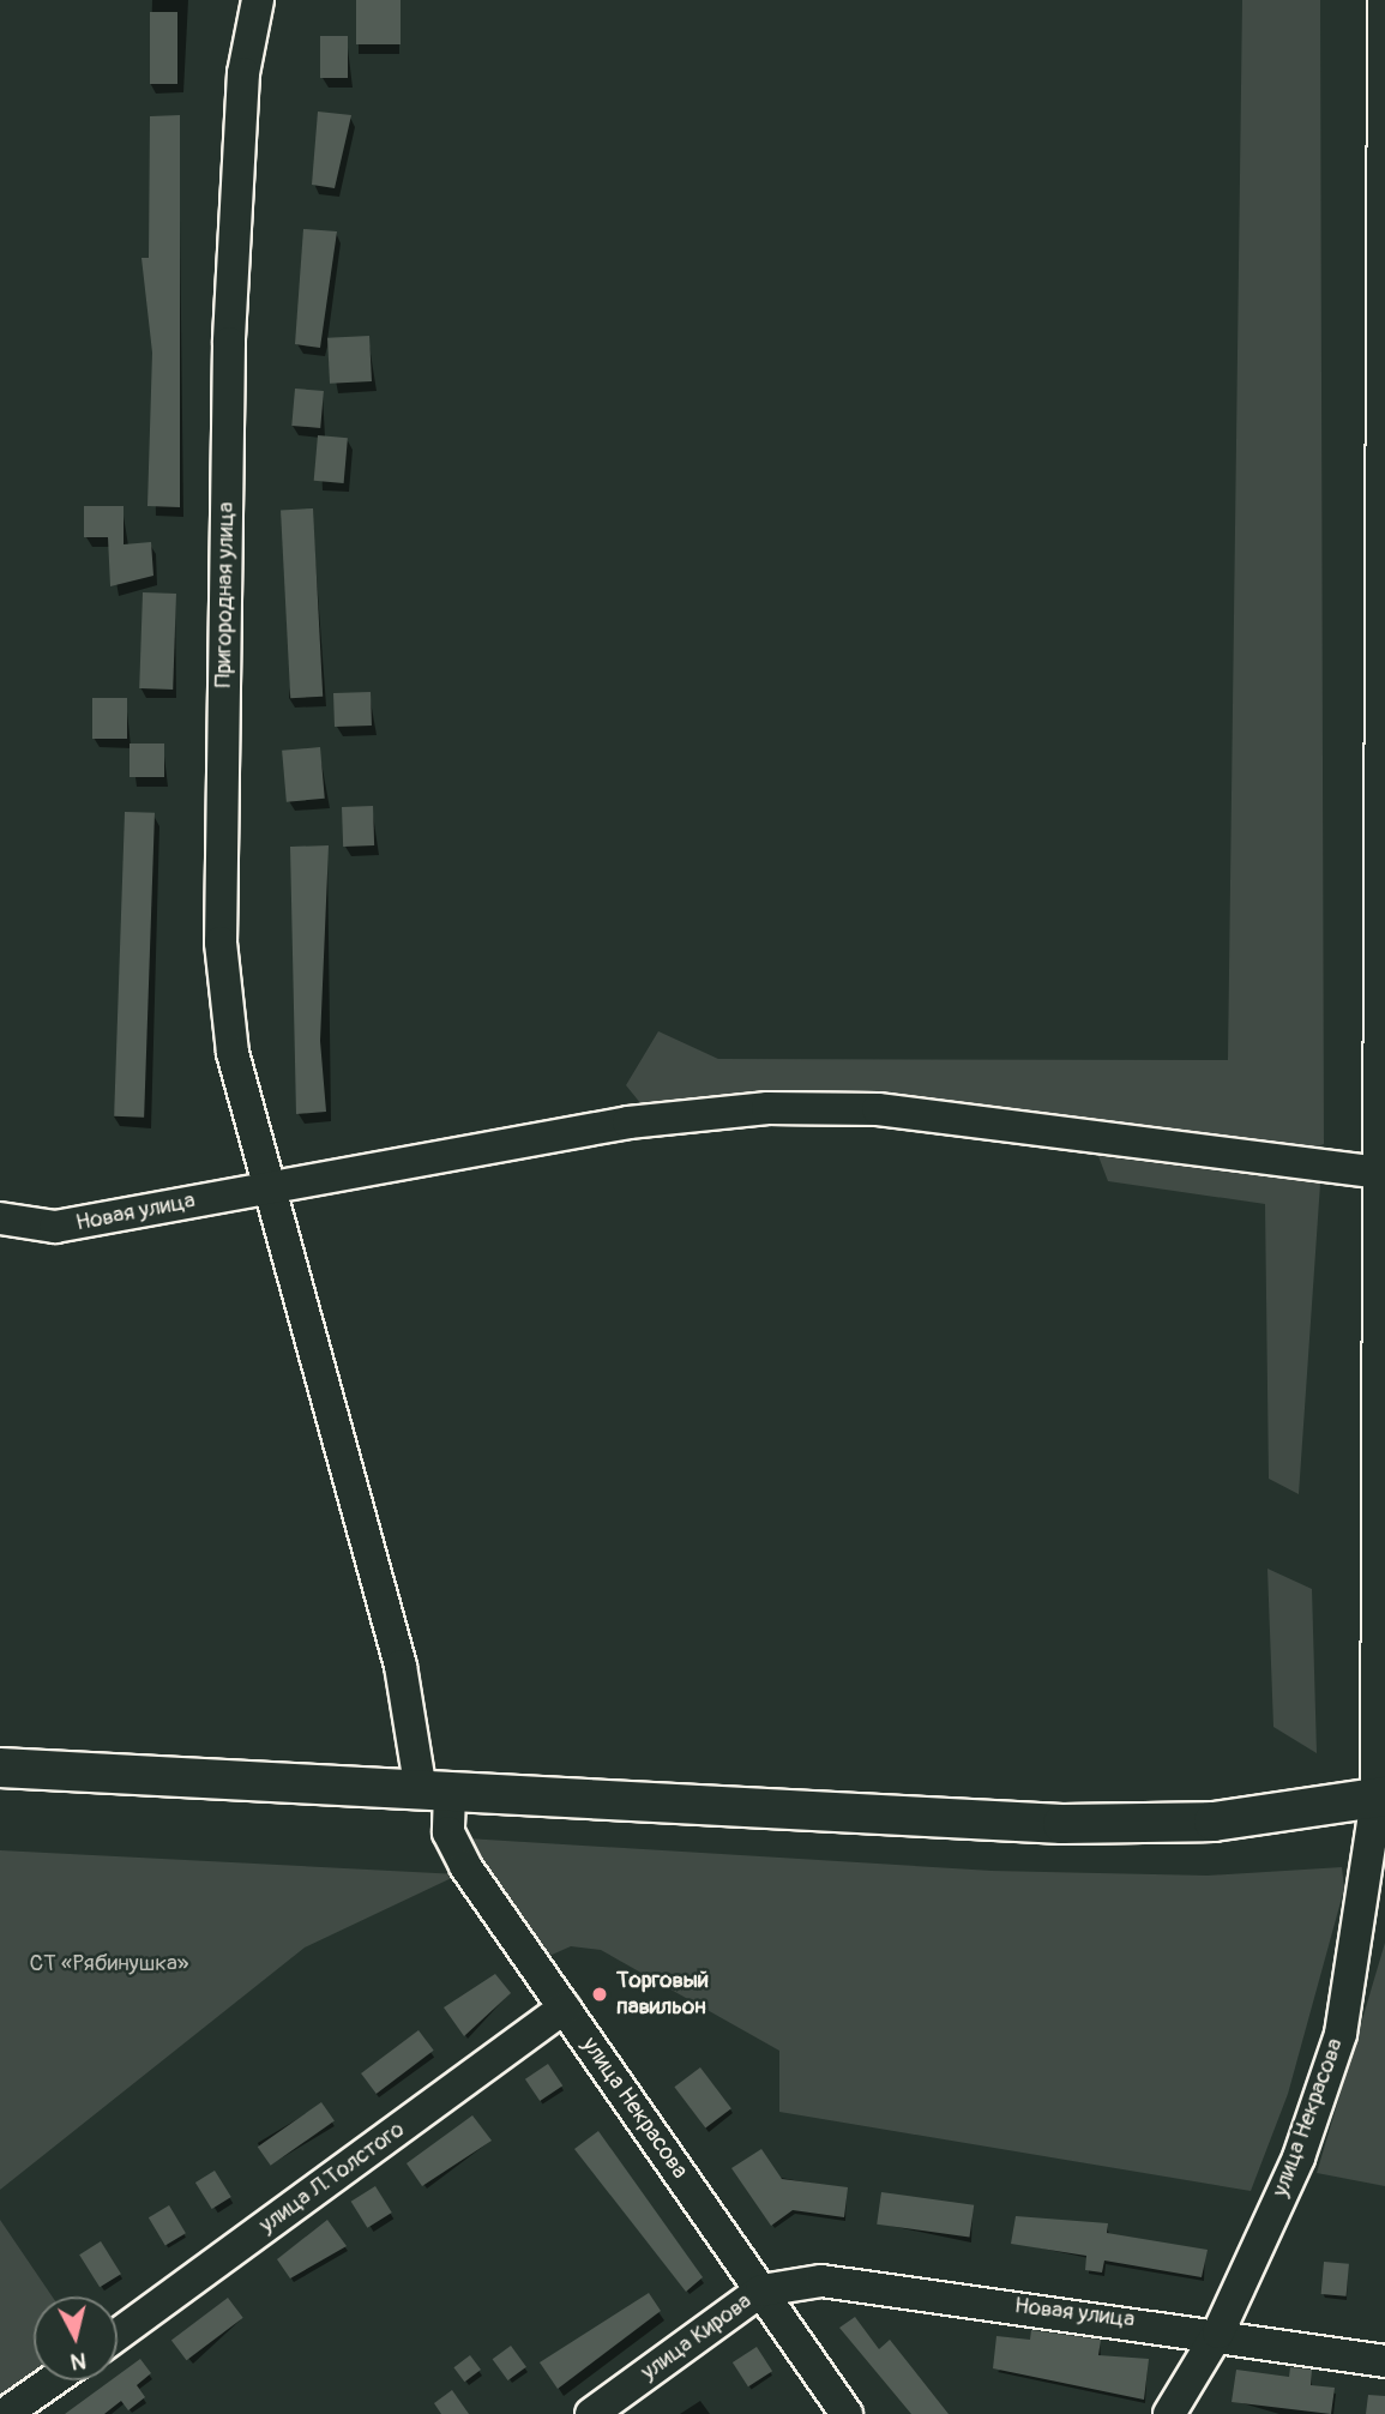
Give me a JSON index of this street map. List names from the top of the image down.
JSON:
{
  "streets": {
    "street": [
      "Пригородная улица",
      "Новая улица",
      "улица Некрасова",
      "улица Л.Толстого",
      "улица Кирова"
    ]
  },
  "crossings": [
    ["Пригородная улица", "Новая улица"],
    ["Пригородная улица", "улица Некрасова"],
    ["Новая улица", "улица Некрасова"],
    ["Новая улица", "улица Кирова"],
    ["улица Некрасова", "улица Л.Толстого"],
    ["улица Некрасова", "улица Кирова"]
  ],
  "parks": ["СТ «Рябинушка»"],
  "places": ["Торговый павильон"],
  "north": "bottom"
}
